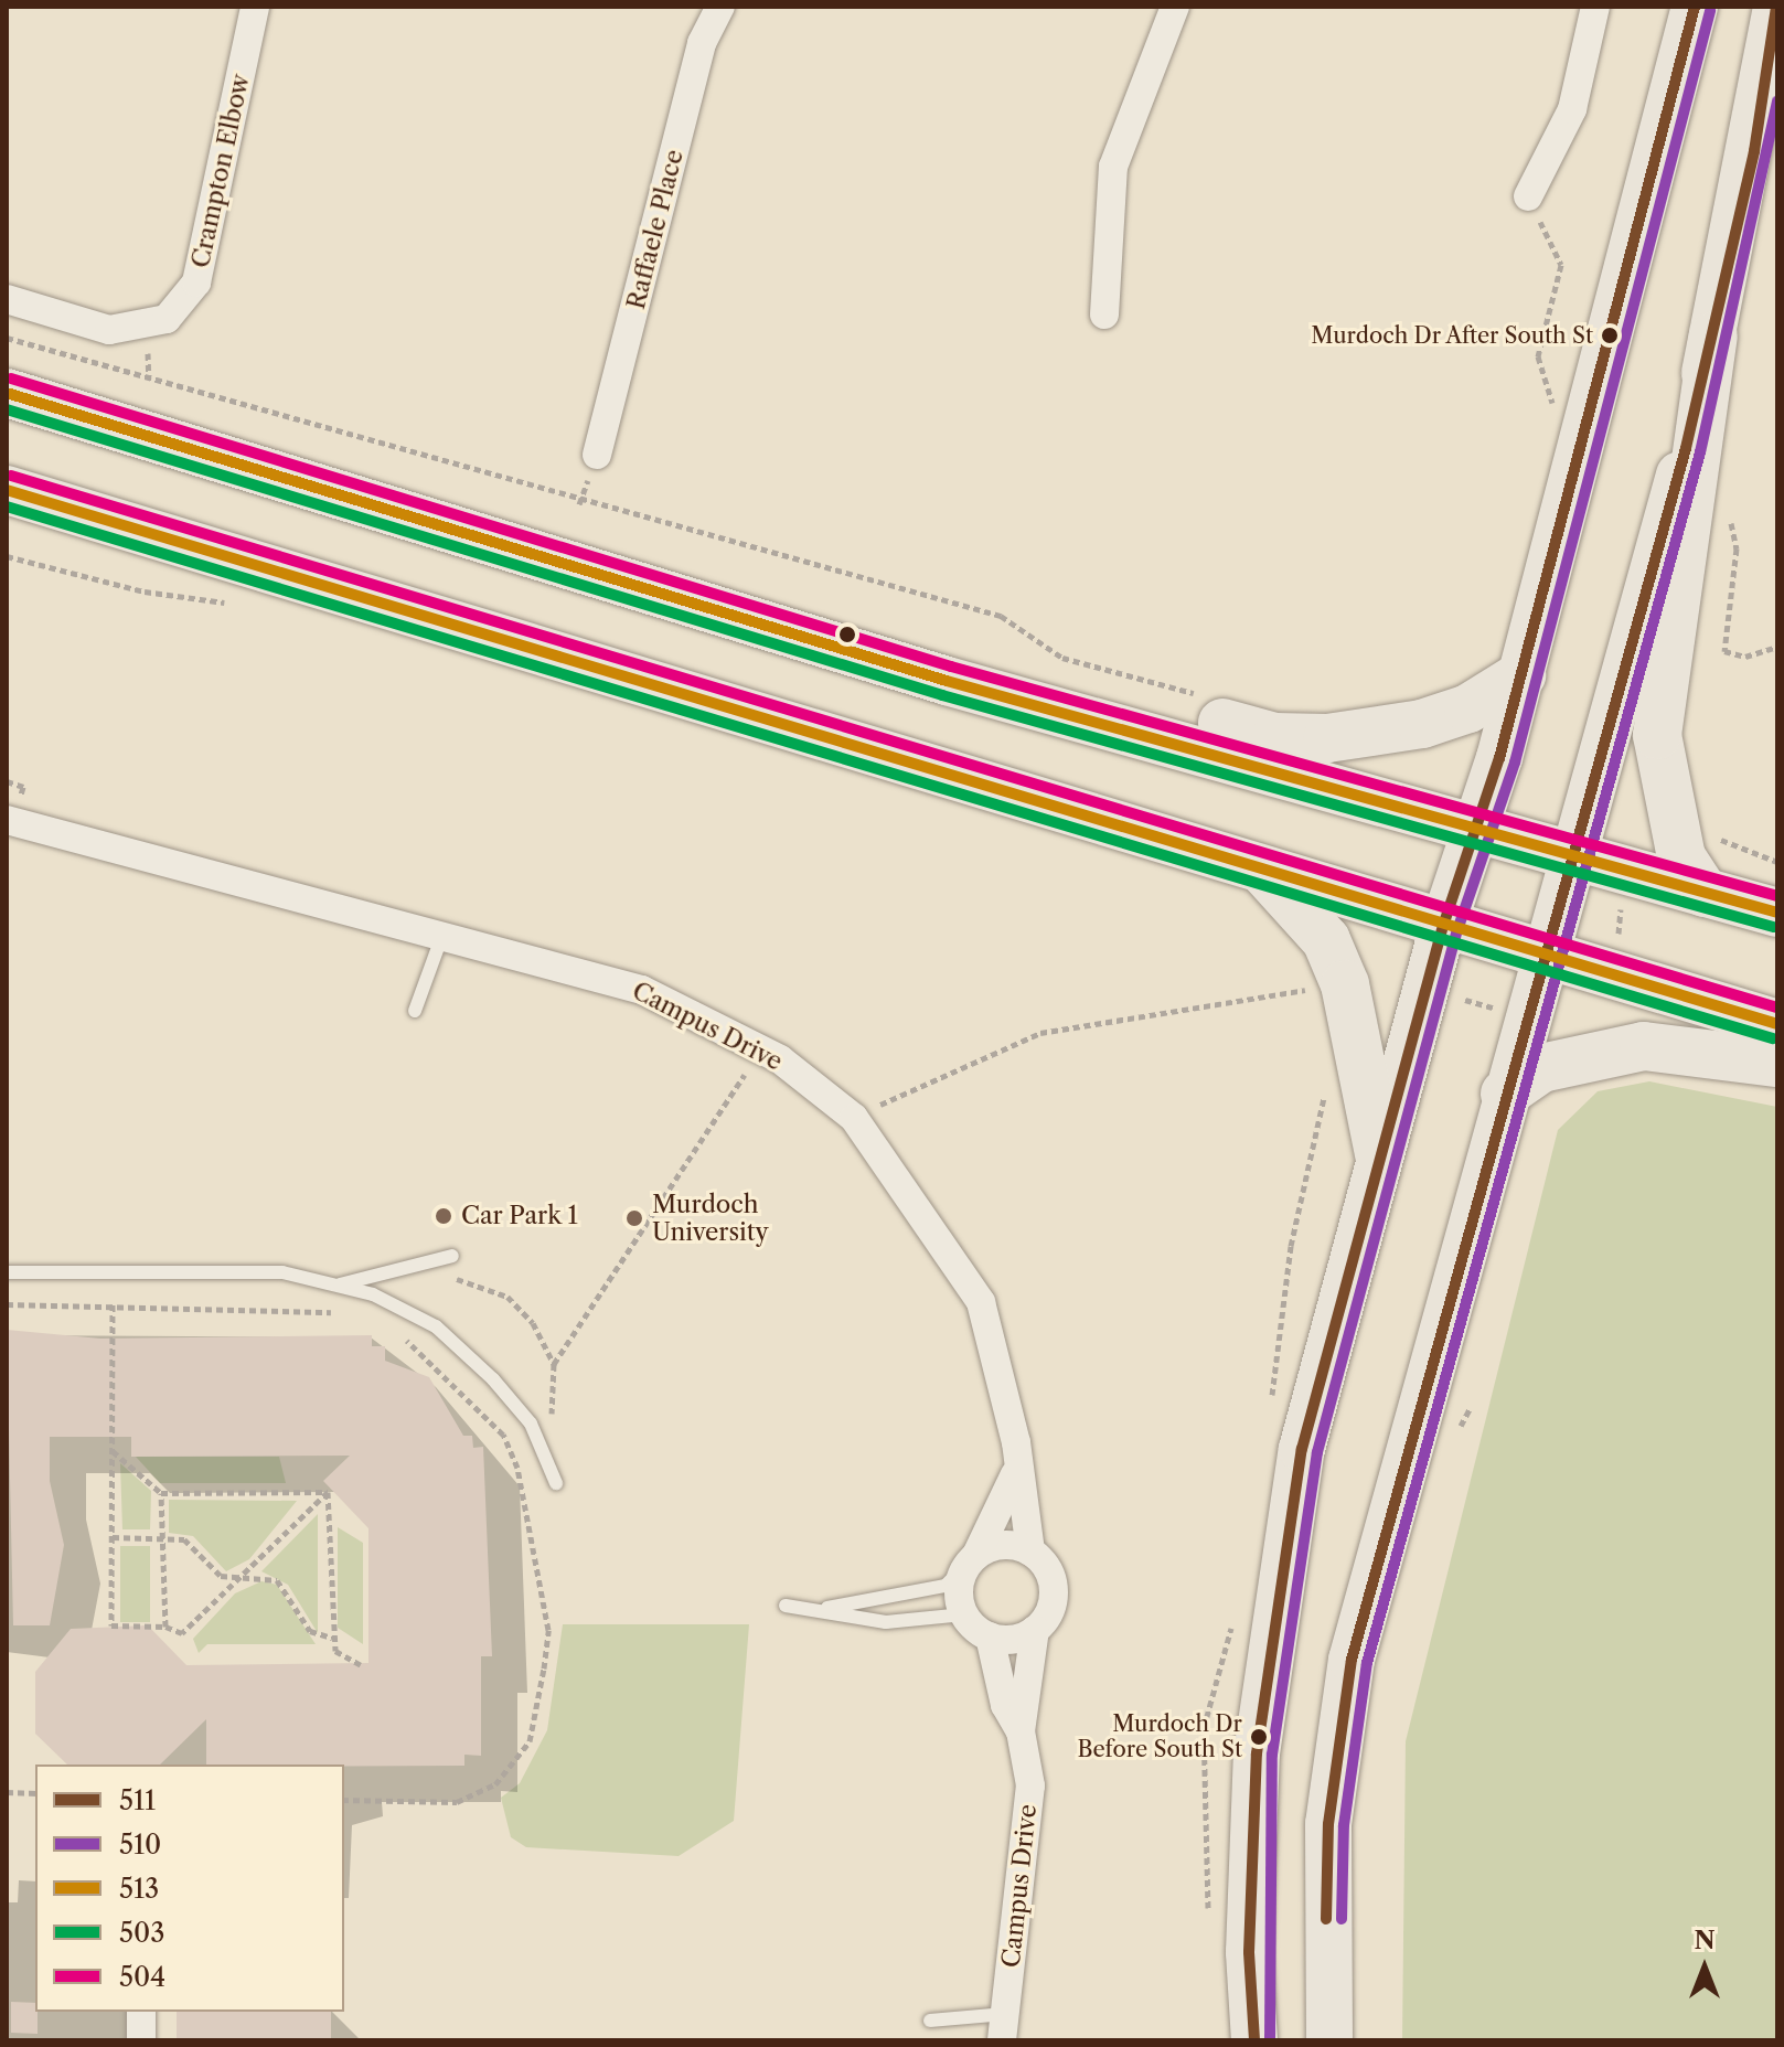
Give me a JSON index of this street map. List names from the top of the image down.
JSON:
{
  "streets": {
    "street": ["Crampton Elbow", "Raffaele Place", "Campus Drive"]
  },
  "places": [
    "Murdoch Dr After South St",
    "Car Park 1",
    "Murdoch University",
    "Murdoch Dr Before South St"
  ],
  "lines": [
    "transit line 511",
    "transit line 510",
    "transit line 504",
    "transit line 513",
    "transit line 503"
  ],
  "legend": [
    "511",
    "510",
    "513",
    "503",
    "504"
  ],
  "north": "top"
}
